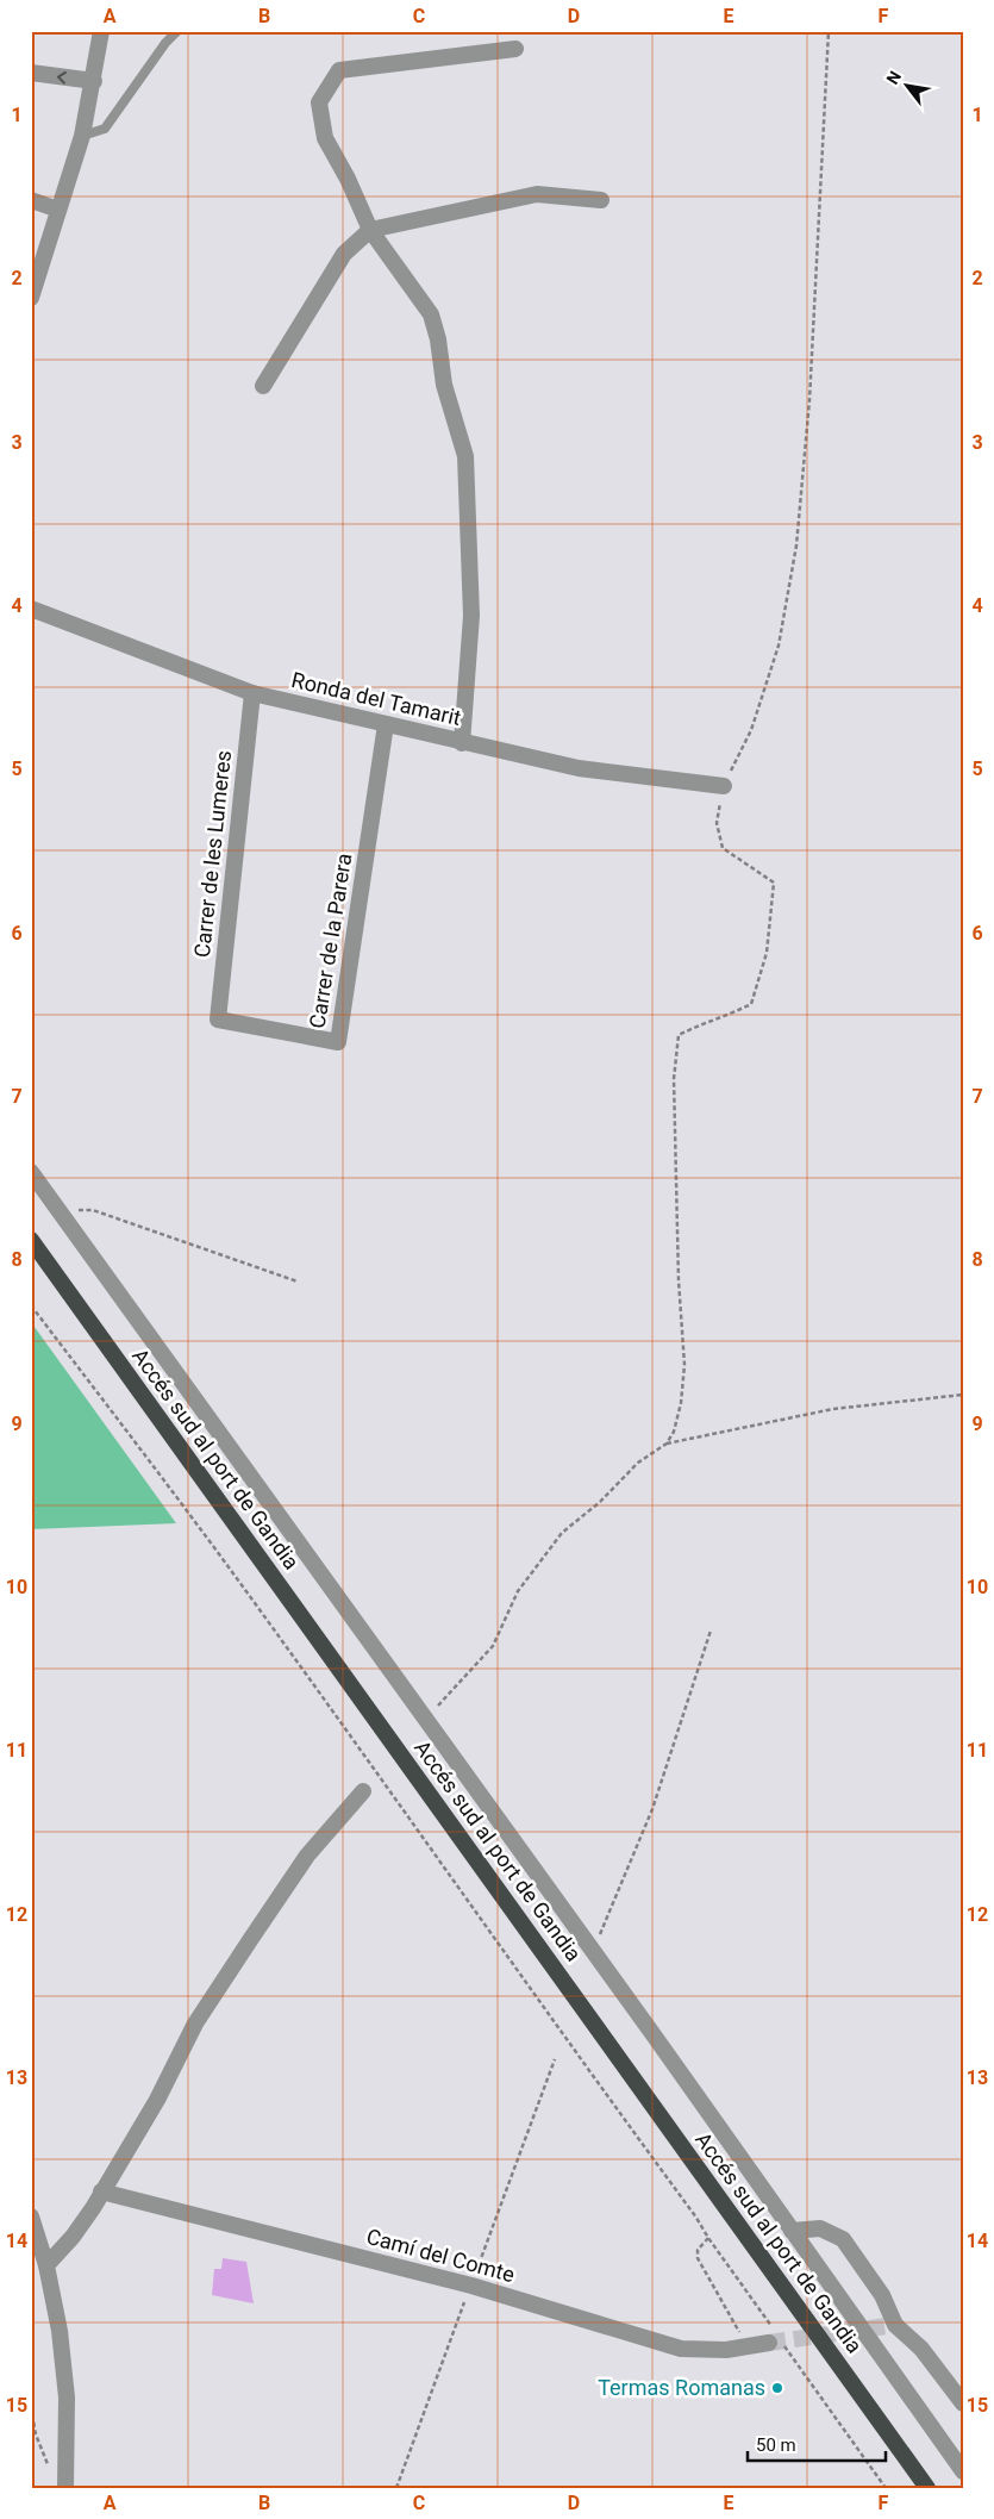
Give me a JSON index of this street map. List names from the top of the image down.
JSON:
{
  "streets": {
    "highway": ["Accés sud al port de Gandia"],
    "street": [
      "Ronda del Tamarit",
      "Carrer de les Lumeres",
      "Carrer de la Parera",
      "Camí del Comte"
    ]
  },
  "crossings": [
    ["Ronda del Tamarit", "Carrer de les Lumeres"],
    ["Ronda del Tamarit", "Carrer de la Parera"],
    ["Carrer de les Lumeres", "Carrer de la Parera"]
  ],
  "places": ["Termas Romanas"],
  "scale_bar": "50 m",
  "north": "top left",
  "grid": {
    "columns": [
      "A",
      "B",
      "C",
      "D",
      "E",
      "F"
    ],
    "rows": [
      "1",
      "2",
      "3",
      "4",
      "5",
      "6",
      "7",
      "8",
      "9",
      "10",
      "11",
      "12",
      "13",
      "14",
      "15"
    ]
  }
}
